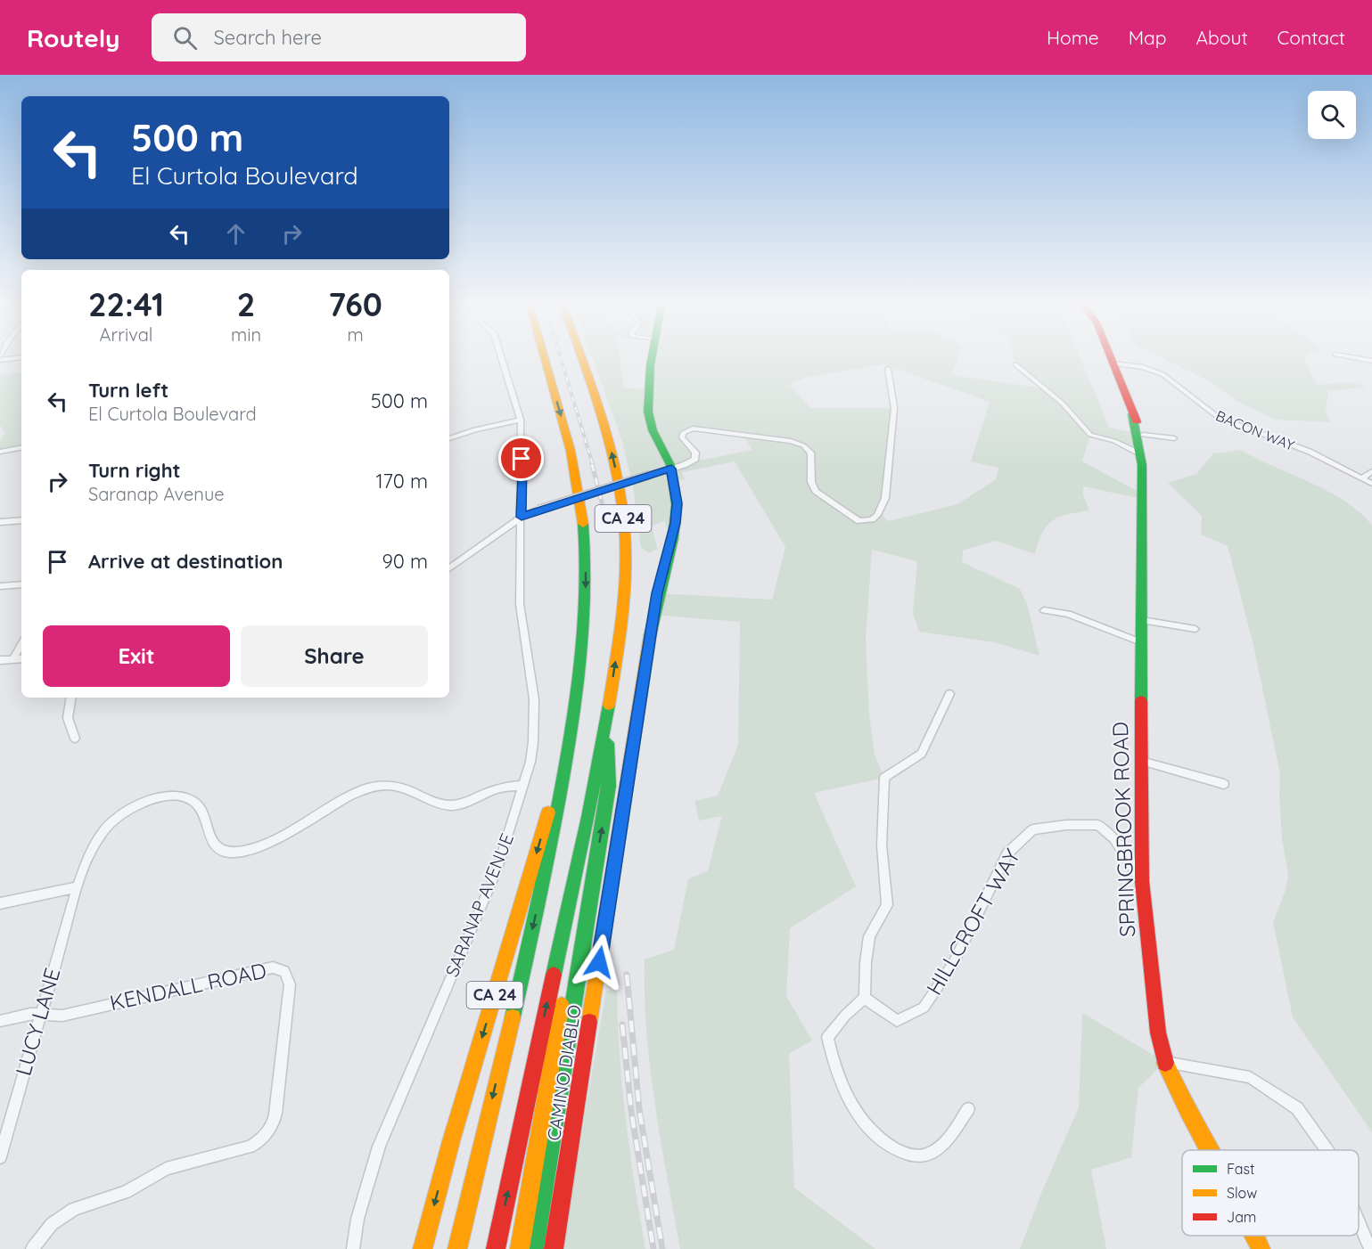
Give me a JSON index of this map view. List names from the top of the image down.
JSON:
{
  "streets": {
    "main road": ["CA 24", "SPRINGBROOK ROAD", "CAMINO DIABLO"],
    "street": [
      "BACON WAY",
      "SARANAP AVENUE",
      "HILLCROFT WAY",
      "KENDALL ROAD",
      "LUCY LANE"
    ]
  },
  "crossings": [
    ["BACON WAY", "SPRINGBROOK ROAD"],
    ["SPRINGBROOK ROAD", "HILLCROFT WAY"],
    ["SARANAP AVENUE", "LUCY LANE"],
    ["KENDALL ROAD", "LUCY LANE"]
  ],
  "legend": ["Fast", "Slow", "Jam"],
  "page": {
    "header": "Routely",
    "search": "Search here",
    "nav": [
      "Home",
      "Map",
      "About",
      "Contact"
    ],
    "turn": ["500 m", "El Curtola Boulevard"],
    "eta": [
      "22:41",
      "Arrival",
      "2",
      "min",
      "760",
      "m"
    ],
    "list": [
      {
        "name": "Turn left",
        "note": "El Curtola Boulevard",
        "value": "500 m"
      },
      {
        "name": "Turn right",
        "note": "Saranap Avenue",
        "value": "170 m"
      },
      {
        "name": "Arrive at destination",
        "value": "90 m"
      }
    ],
    "buttons": ["Exit", "Share"]
  }
}
